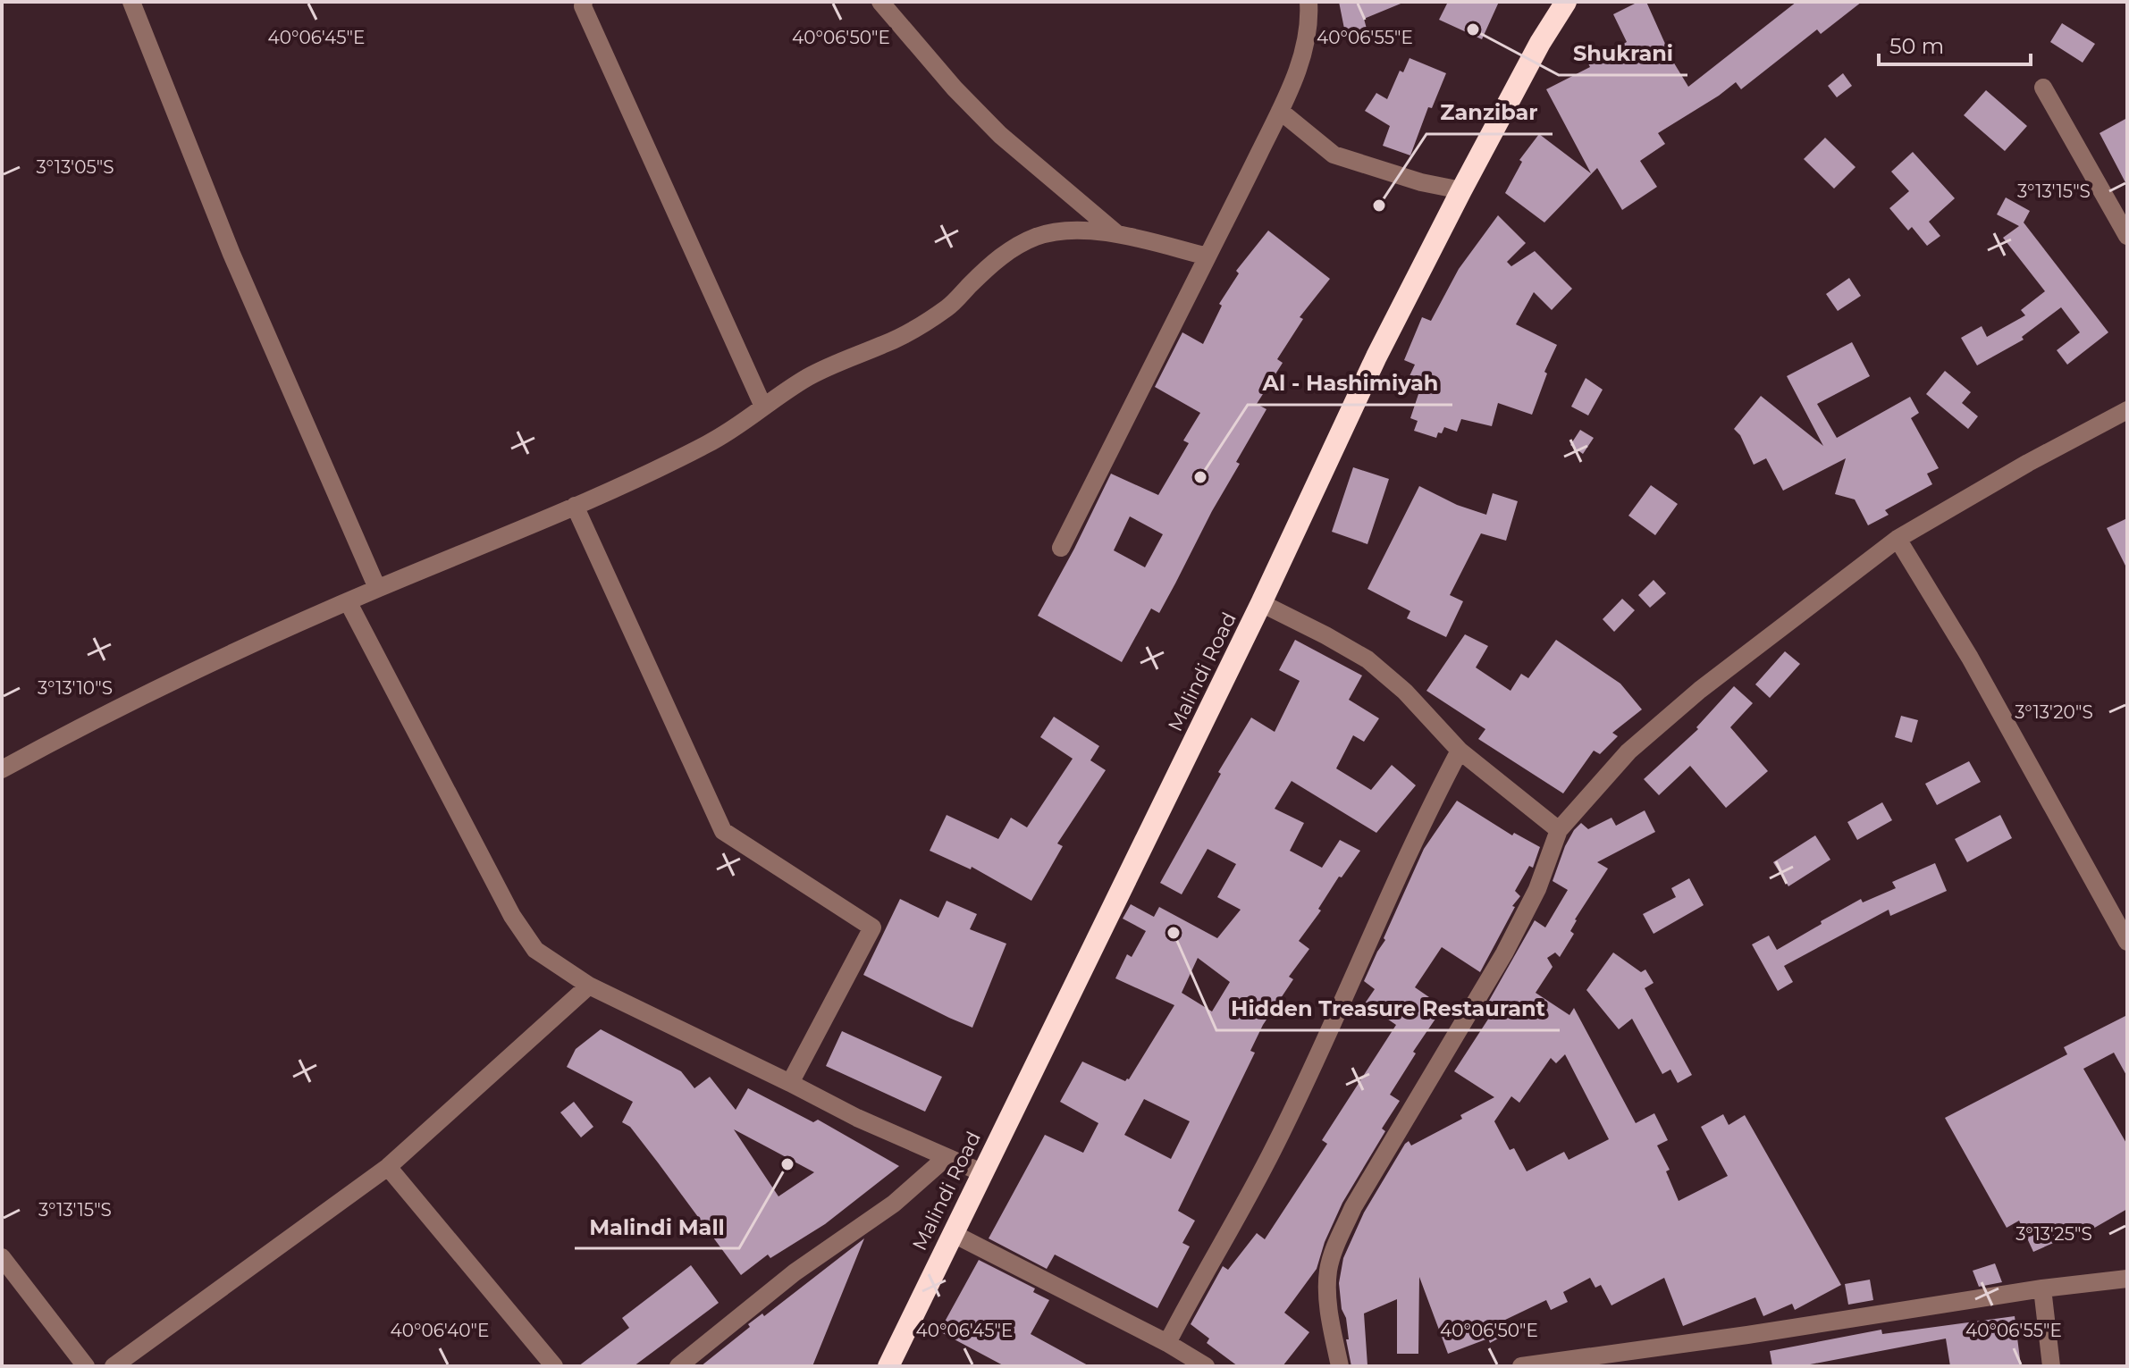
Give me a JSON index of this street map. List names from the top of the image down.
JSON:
{
  "streets": {
    "highway": ["Malindi Road"]
  },
  "places": [
    "Shukrani",
    "Zanzibar",
    "Al - Hashimiyah",
    "Hidden Treasure Restaurant",
    "Malindi Mall"
  ],
  "scale_bar": "50 m",
  "coordinates": [
    "40°06'45\"E",
    "40°06'50\"E",
    "40°06'55\"E",
    "3°13'05\"S",
    "3°13'15\"S",
    "3°13'10\"S",
    "3°13'20\"S",
    "3°13'25\"S",
    "40°06'40\"E"
  ]
}
